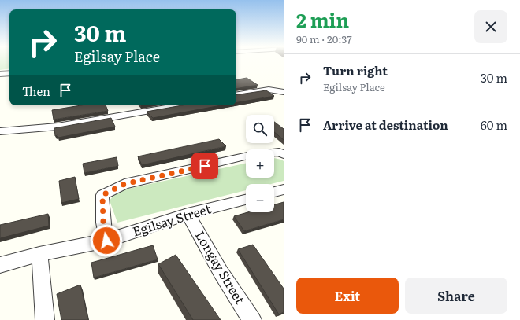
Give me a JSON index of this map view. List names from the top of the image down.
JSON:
{
  "streets": {
    "street": ["Egilsay Street", "Longay Street"]
  },
  "crossings": [
    ["Egilsay Street", "Longay Street"]
  ],
  "page": {
    "heading": ["2 min", "90 m · 20:37"],
    "turn": ["30 m", "Egilsay Place"],
    "list": [
      {
        "name": "Turn right",
        "note": "Egilsay Place",
        "value": "30 m"
      },
      {
        "name": "Arrive at destination",
        "value": "60 m"
      }
    ],
    "then": "Then",
    "map_buttons": ["+", "−"],
    "buttons": ["Exit", "Share"]
  }
}
